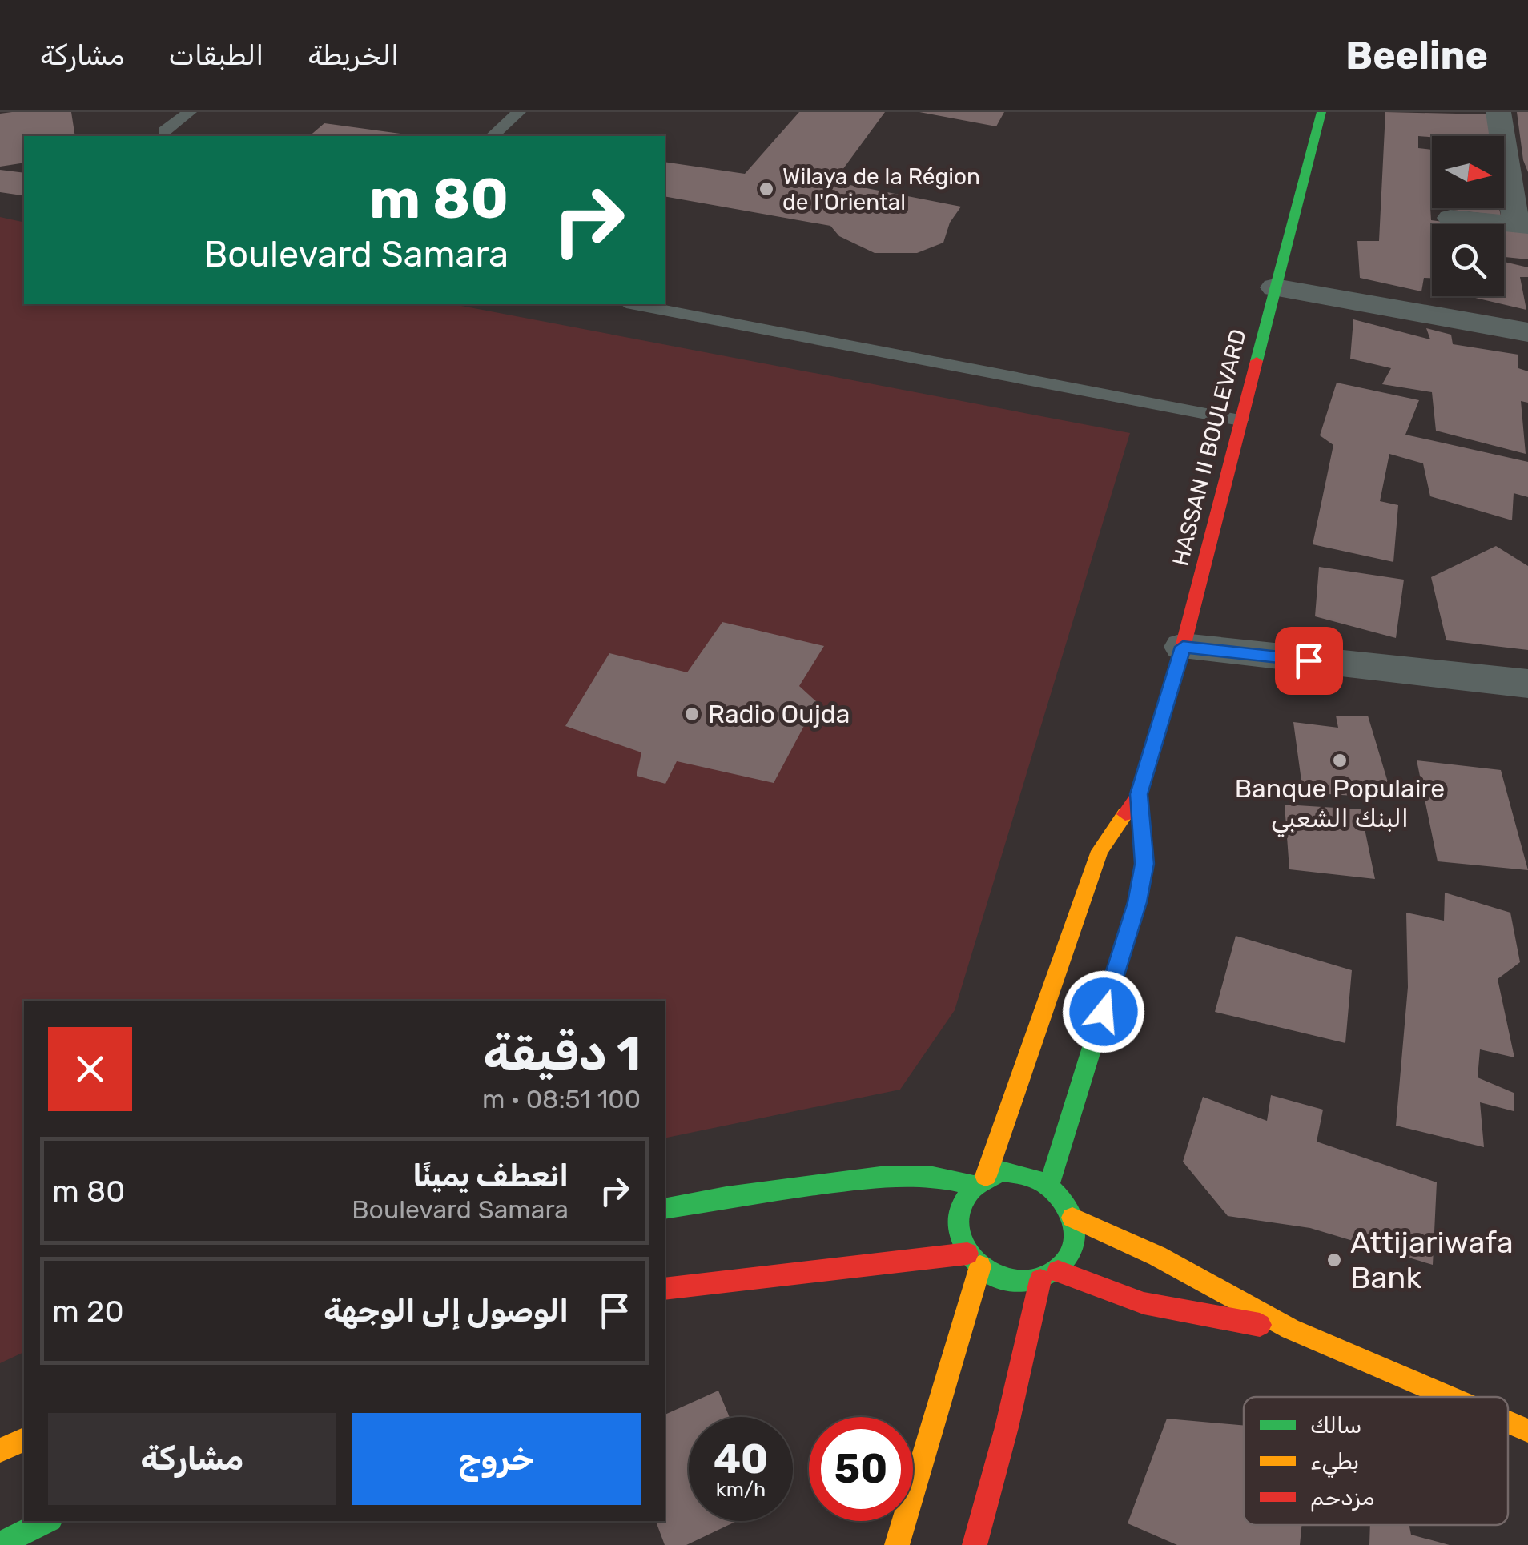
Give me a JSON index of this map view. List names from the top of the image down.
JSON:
{
  "streets": {
    "main road": ["HASSAN II BOULEVARD"]
  },
  "places": [
    "Wilaya de la Région de l'Oriental",
    "Radio Oujda",
    "Banque Populaire البنك الشعبي",
    "Attijariwafa Bank"
  ],
  "legend": ["سالك", "بطيء", "مزدحم"],
  "north": "right",
  "page": {
    "header": "Beeline",
    "nav": ["الخريطة", "الطبقات", "مشاركة"],
    "turn": ["80 m", "Boulevard Samara"],
    "heading": ["1 دقيقة", "100 m · 08:51"],
    "list": [
      {
        "name": "انعطف يمينًا",
        "note": "Boulevard Samara",
        "value": "80 m"
      },
      {
        "name": "الوصول إلى الوجهة",
        "value": "20 m"
      }
    ],
    "buttons": ["خروج", "مشاركة"],
    "speed": "40 km/h",
    "limit": "50"
  }
}
